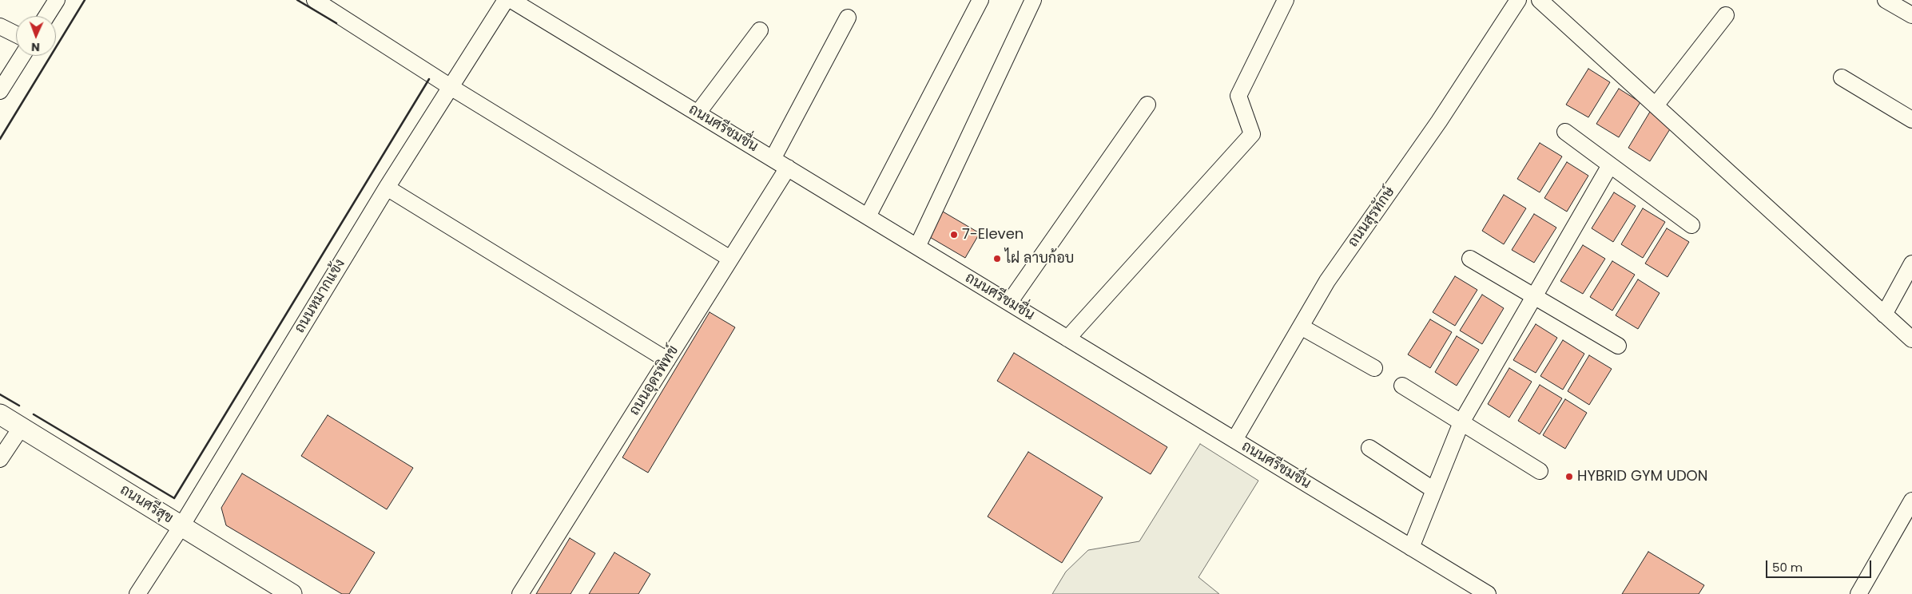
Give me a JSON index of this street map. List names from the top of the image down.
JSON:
{
  "streets": {
    "main road": ["ถนนศรีสุข"],
    "street": [
      "ถนนศรีชมชื่น",
      "ถนนสุรทักษ์",
      "ถนนหมากแข้ง",
      "ถนนอุดรพิทข์"
    ]
  },
  "crossings": [
    ["ถนนศรีชมชื่น", "ถนนสุรทักษ์"],
    ["ถนนศรีชมชื่น", "ถนนอุดรพิทข์"],
    ["ถนนหมากแข้ง", "ถนนศรีสุข"]
  ],
  "places": ["7-Eleven", "ไฝ ลาบก้อบ", "HYBRID GYM UDON"],
  "scale_bar": "50 m",
  "north": "bottom"
}
